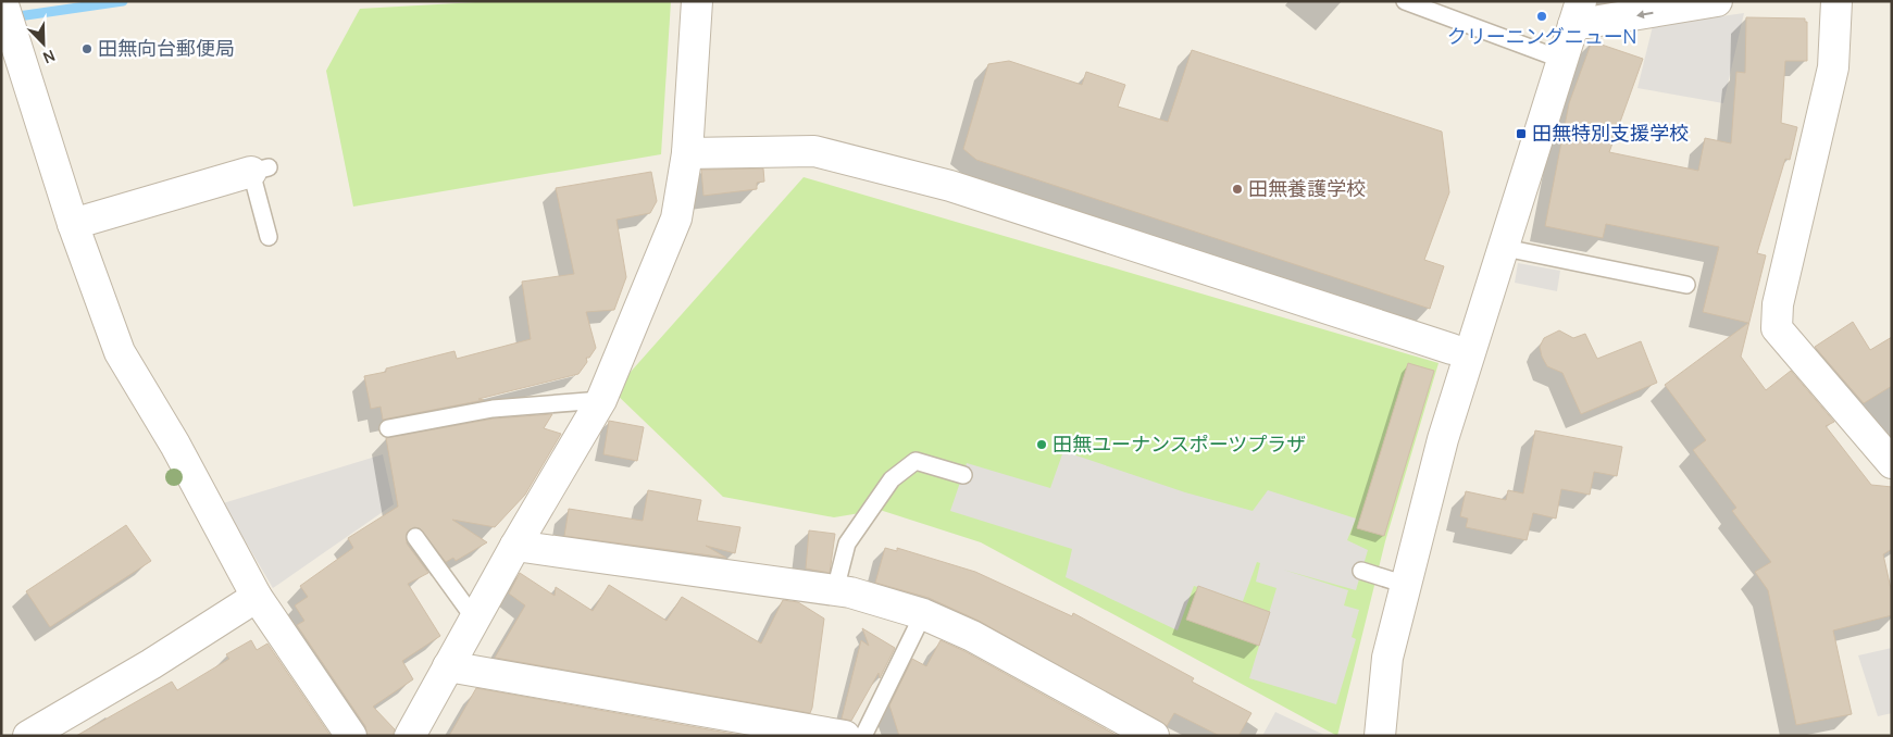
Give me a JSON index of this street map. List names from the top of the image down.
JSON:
{
  "places": {
    "other": [
      "クリーニングニューN",
      "田無向台郵便局",
      "田無養護学校",
      "田無ユーナンスポーツプラザ"
    ],
    "transit": ["田無特別支援学校"]
  },
  "north": "bottom right"
}
